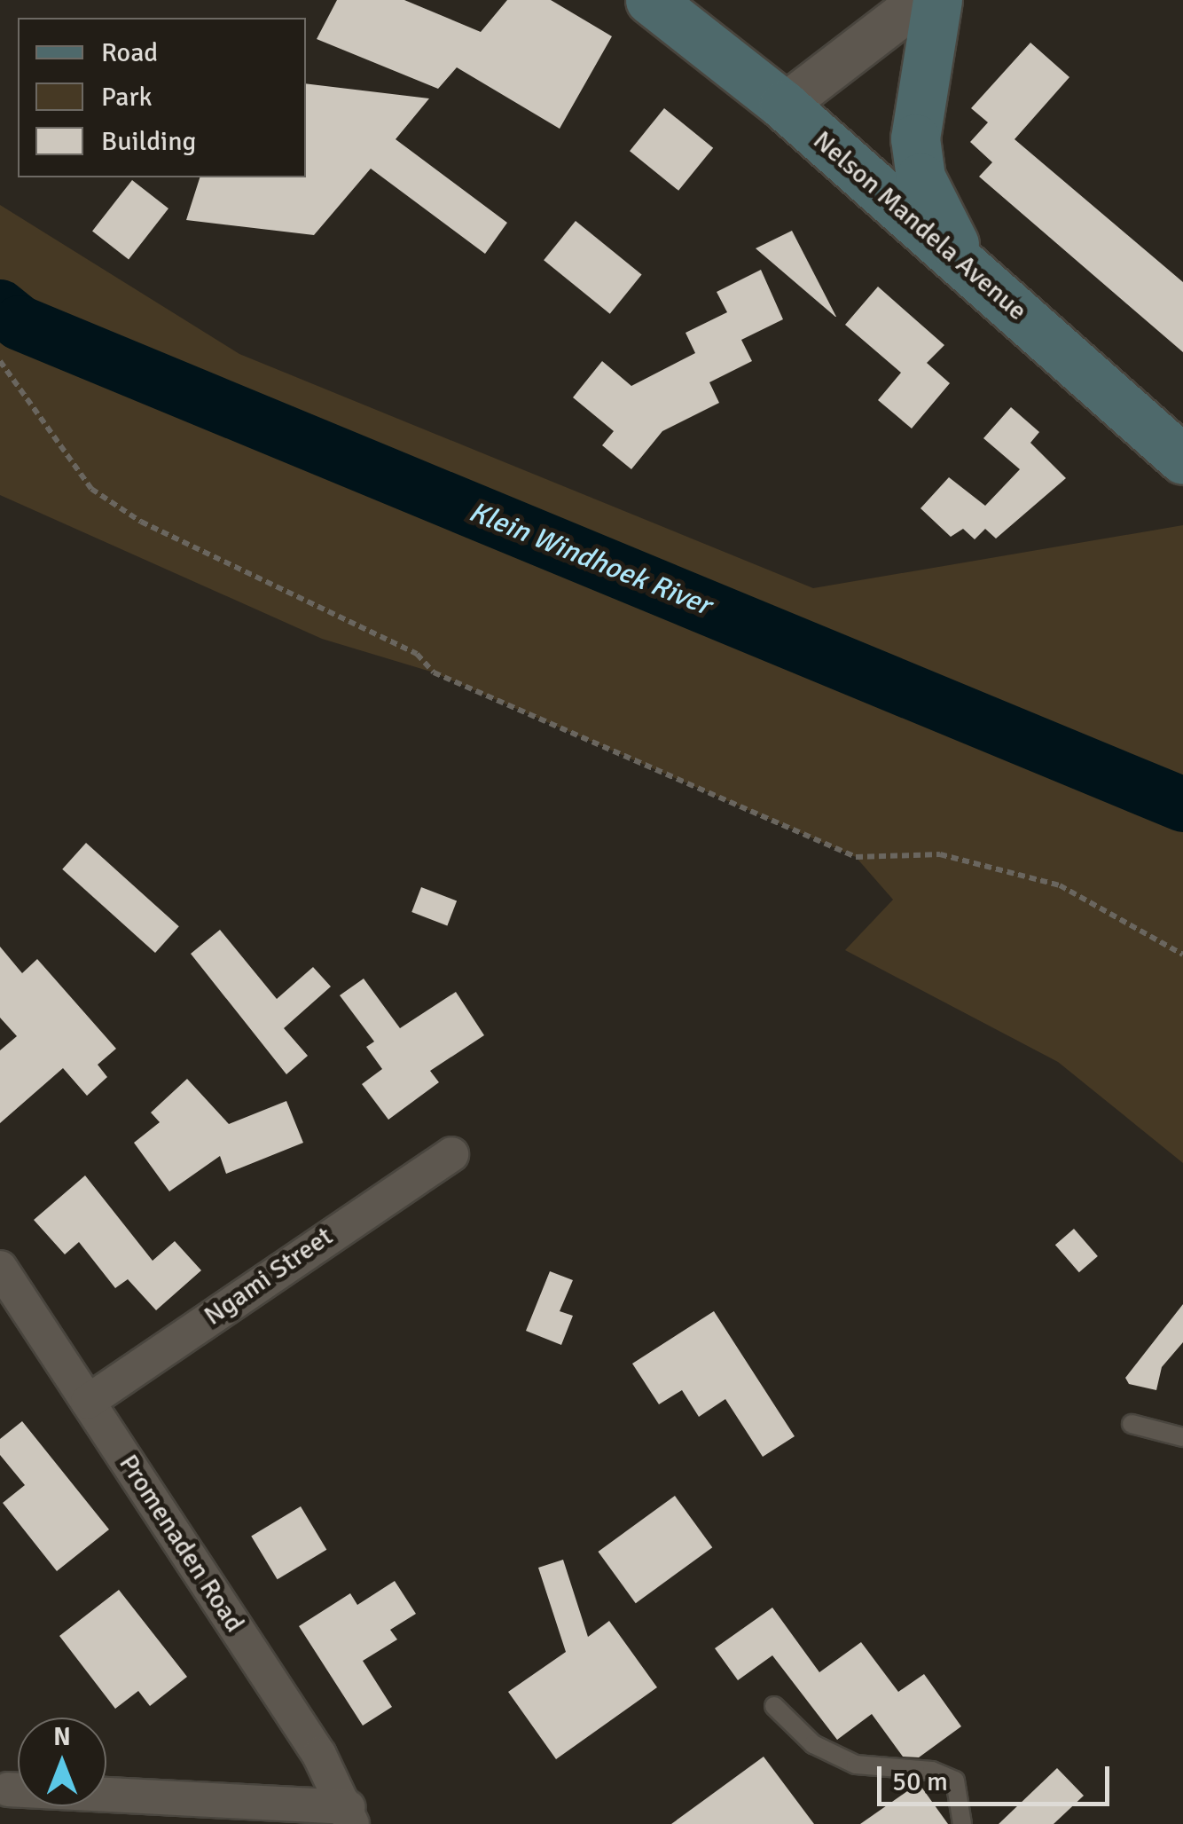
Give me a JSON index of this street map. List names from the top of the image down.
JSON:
{
  "streets": {
    "main road": ["Nelson Mandela Avenue"],
    "street": ["Ngami Street", "Promenaden Road"]
  },
  "crossings": [
    ["Ngami Street", "Promenaden Road"]
  ],
  "water": ["Klein Windhoek River"],
  "legend": ["Road", "Park", "Building"],
  "scale_bar": "50 m",
  "north": "top"
}
